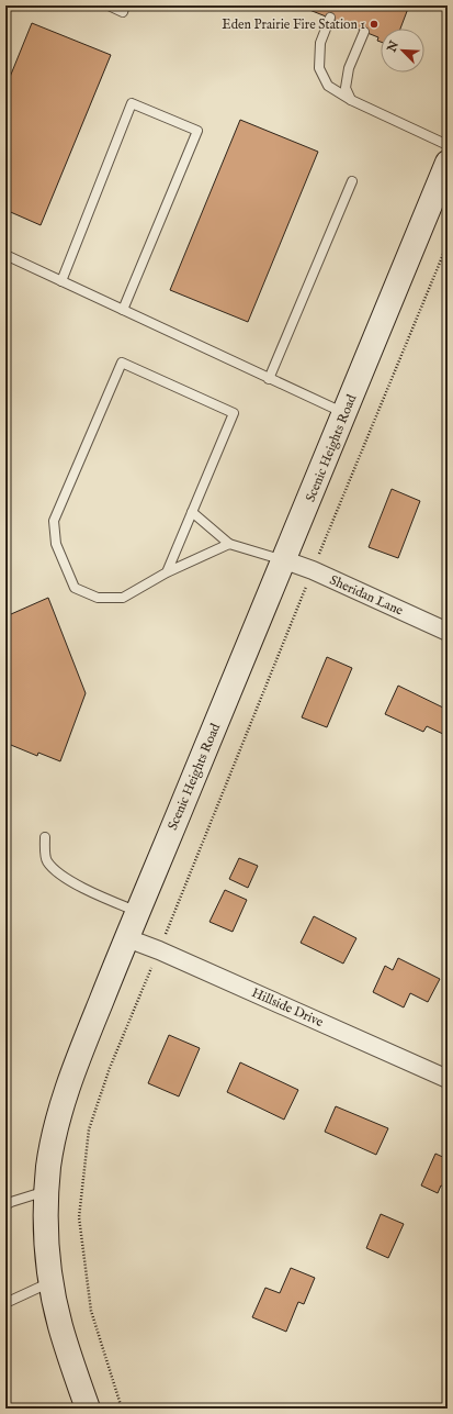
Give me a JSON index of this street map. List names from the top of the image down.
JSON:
{
  "streets": {
    "street": ["Scenic Heights Road", "Sheridan Lane", "Hillside Drive"]
  },
  "crossings": [
    ["Scenic Heights Road", "Sheridan Lane"],
    ["Scenic Heights Road", "Hillside Drive"]
  ],
  "places": ["Eden Prairie Fire Station 1"],
  "north": "top left"
}
